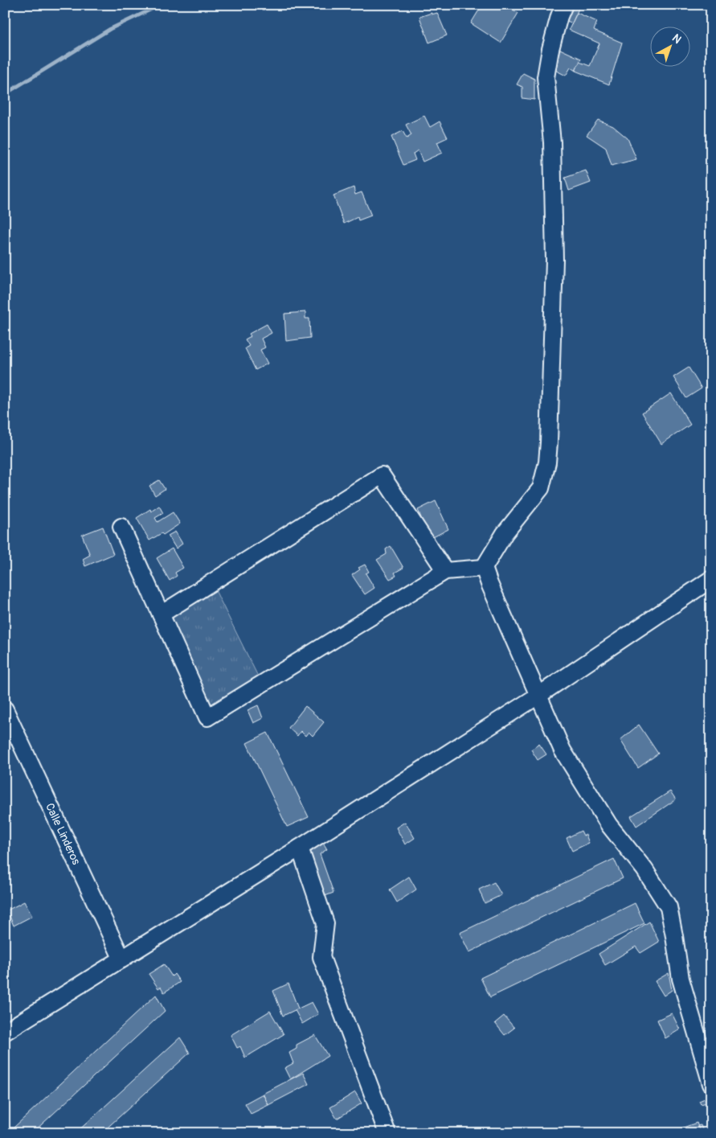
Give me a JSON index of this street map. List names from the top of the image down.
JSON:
{
  "streets": {
    "street": ["Calle Linderos"]
  },
  "north": "top right"
}
